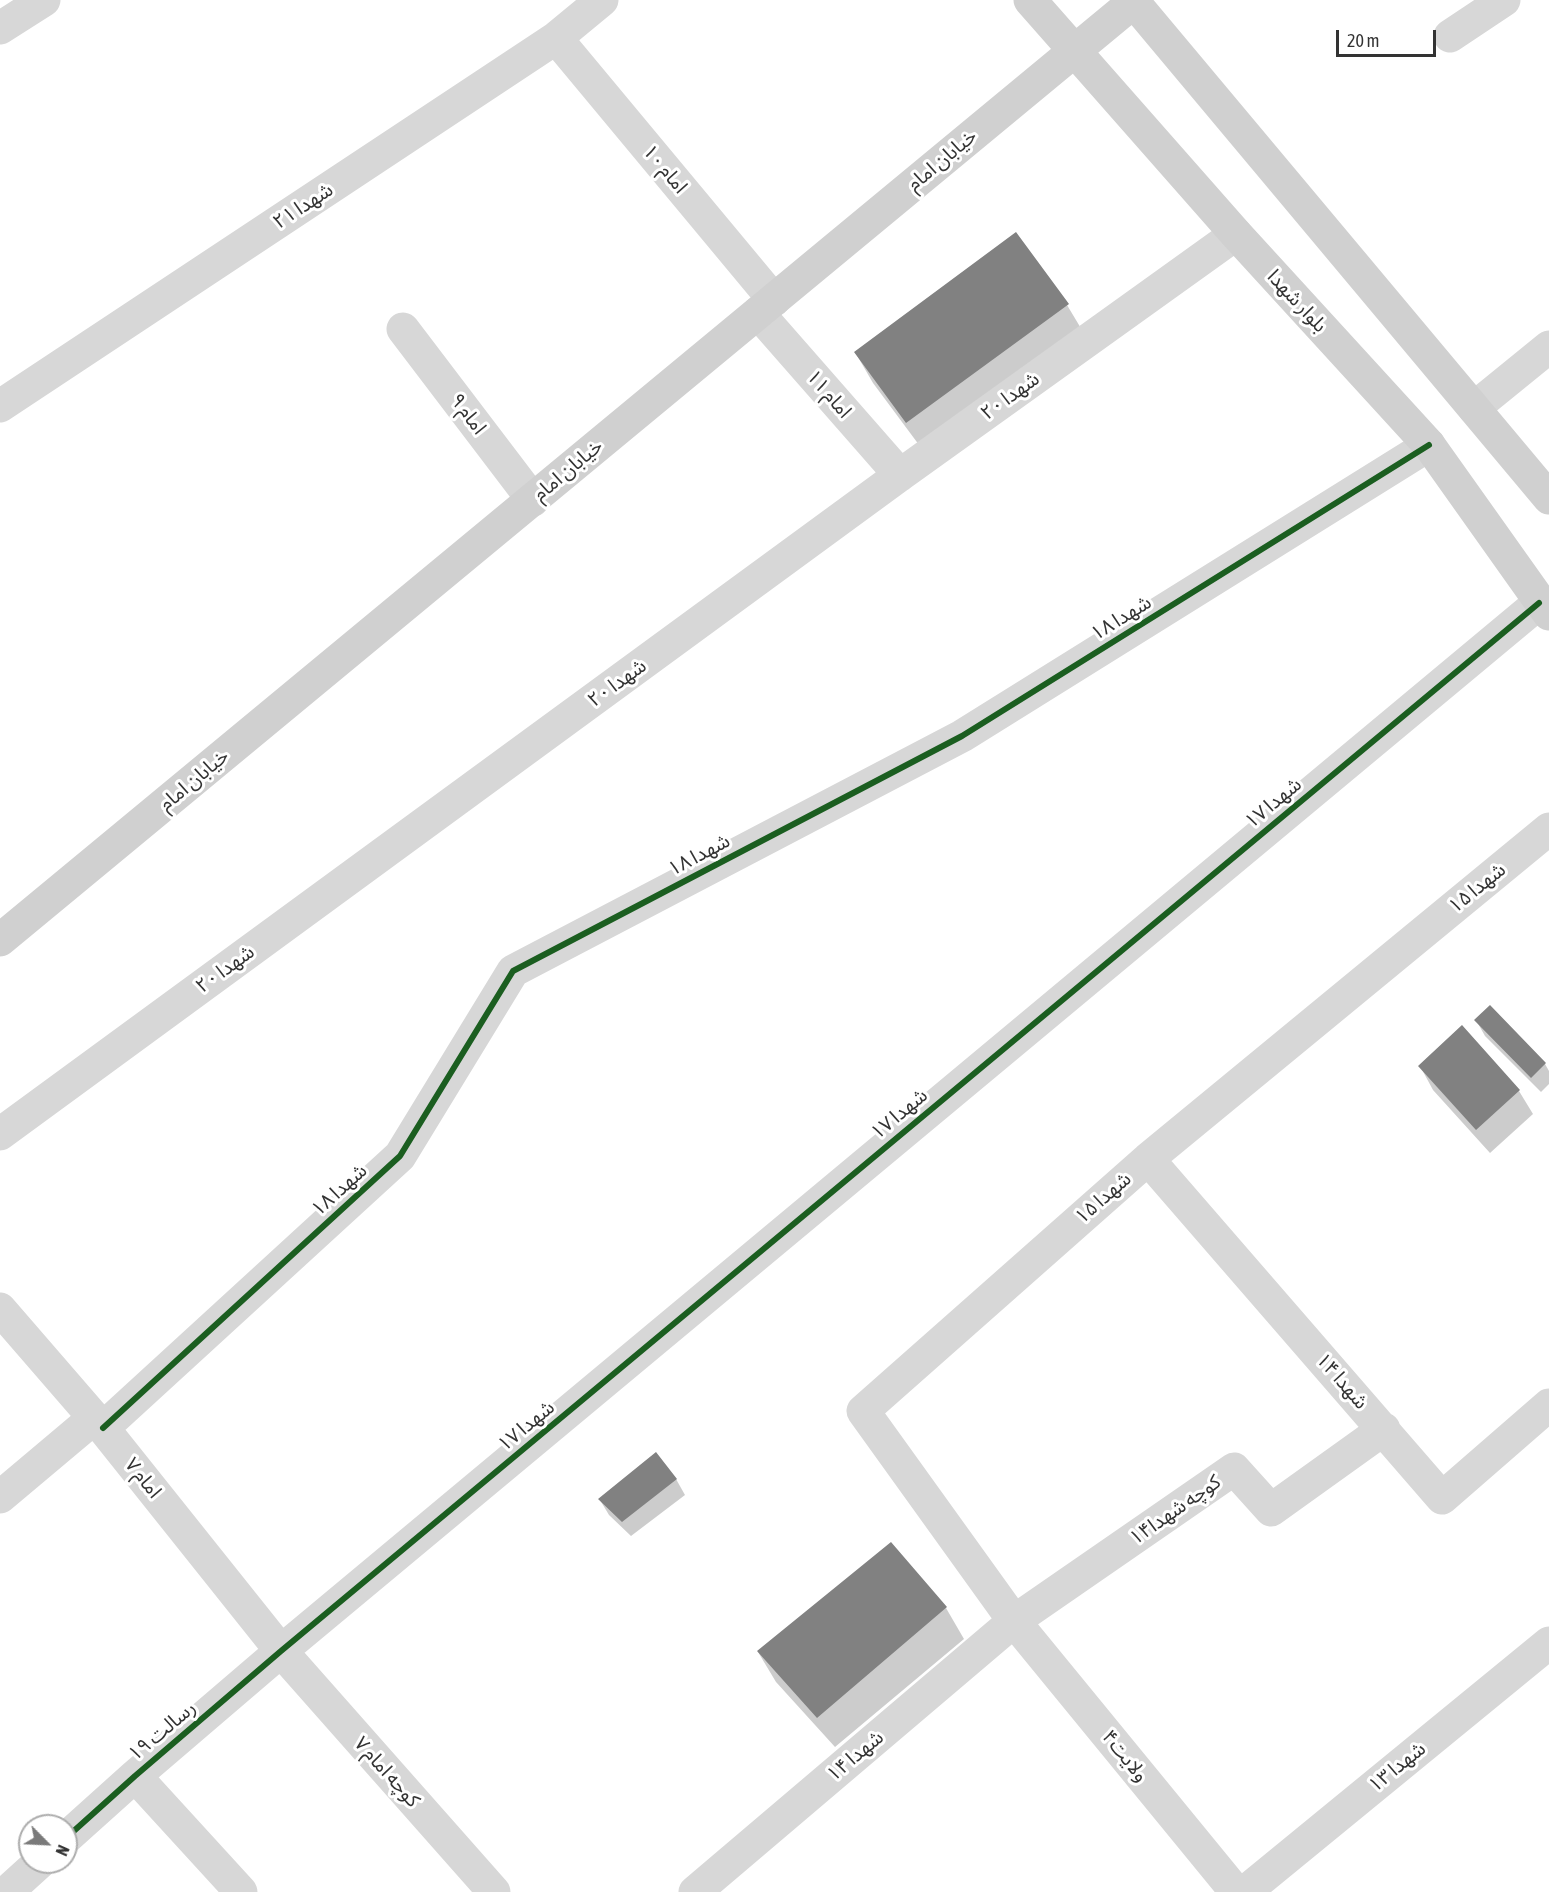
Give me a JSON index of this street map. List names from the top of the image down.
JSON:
{
  "streets": {
    "main road": ["خیابان امام", "بلوار شهدا"],
    "street": [
      "امام ۱۰",
      "شهدا ۲۱",
      "امام ۱۱",
      "شهدا ۲۰",
      "امام ۹",
      "شهدا ۱۸",
      "شهدا ۱۷",
      "شهدا ۱۵",
      "شهدا ۱۴",
      "امام ۷",
      "کوچه شهدا۱۴",
      "رسالت ۱۹",
      "ولایت۴",
      "شهدا ۱۳",
      "کوچه امام ۷"
    ]
  },
  "crossings": [
    ["خیابان امام", "امام ۱۰"],
    ["خیابان امام", "بلوار شهدا"],
    ["خیابان امام", "امام ۱۱"],
    ["خیابان امام", "امام ۹"],
    ["امام ۱۰", "شهدا ۲۱"],
    ["امام ۱۰", "امام ۱۱"],
    ["بلوار شهدا", "شهدا ۲۰"],
    ["بلوار شهدا", "شهدا ۱۸"],
    ["بلوار شهدا", "شهدا ۱۷"],
    ["امام ۱۱", "شهدا ۲۰"],
    ["شهدا ۱۸", "امام ۷"],
    ["شهدا ۱۷", "امام ۷"],
    ["شهدا ۱۷", "رسالت ۱۹"],
    ["شهدا ۱۷", "کوچه امام ۷"],
    ["شهدا ۱۵", "شهدا ۱۴"],
    ["شهدا ۱۵", "کوچه شهدا۱۴"],
    ["شهدا ۱۵", "ولایت۴"],
    ["شهدا ۱۴", "کوچه شهدا۱۴"],
    ["شهدا ۱۴", "ولایت۴"],
    ["امام ۷", "رسالت ۱۹"],
    ["امام ۷", "کوچه امام ۷"],
    ["کوچه شهدا۱۴", "ولایت۴"],
    ["رسالت ۱۹", "کوچه امام ۷"],
    ["ولایت۴", "شهدا ۱۳"]
  ],
  "scale_bar": "20 m",
  "north": "bottom right"
}
